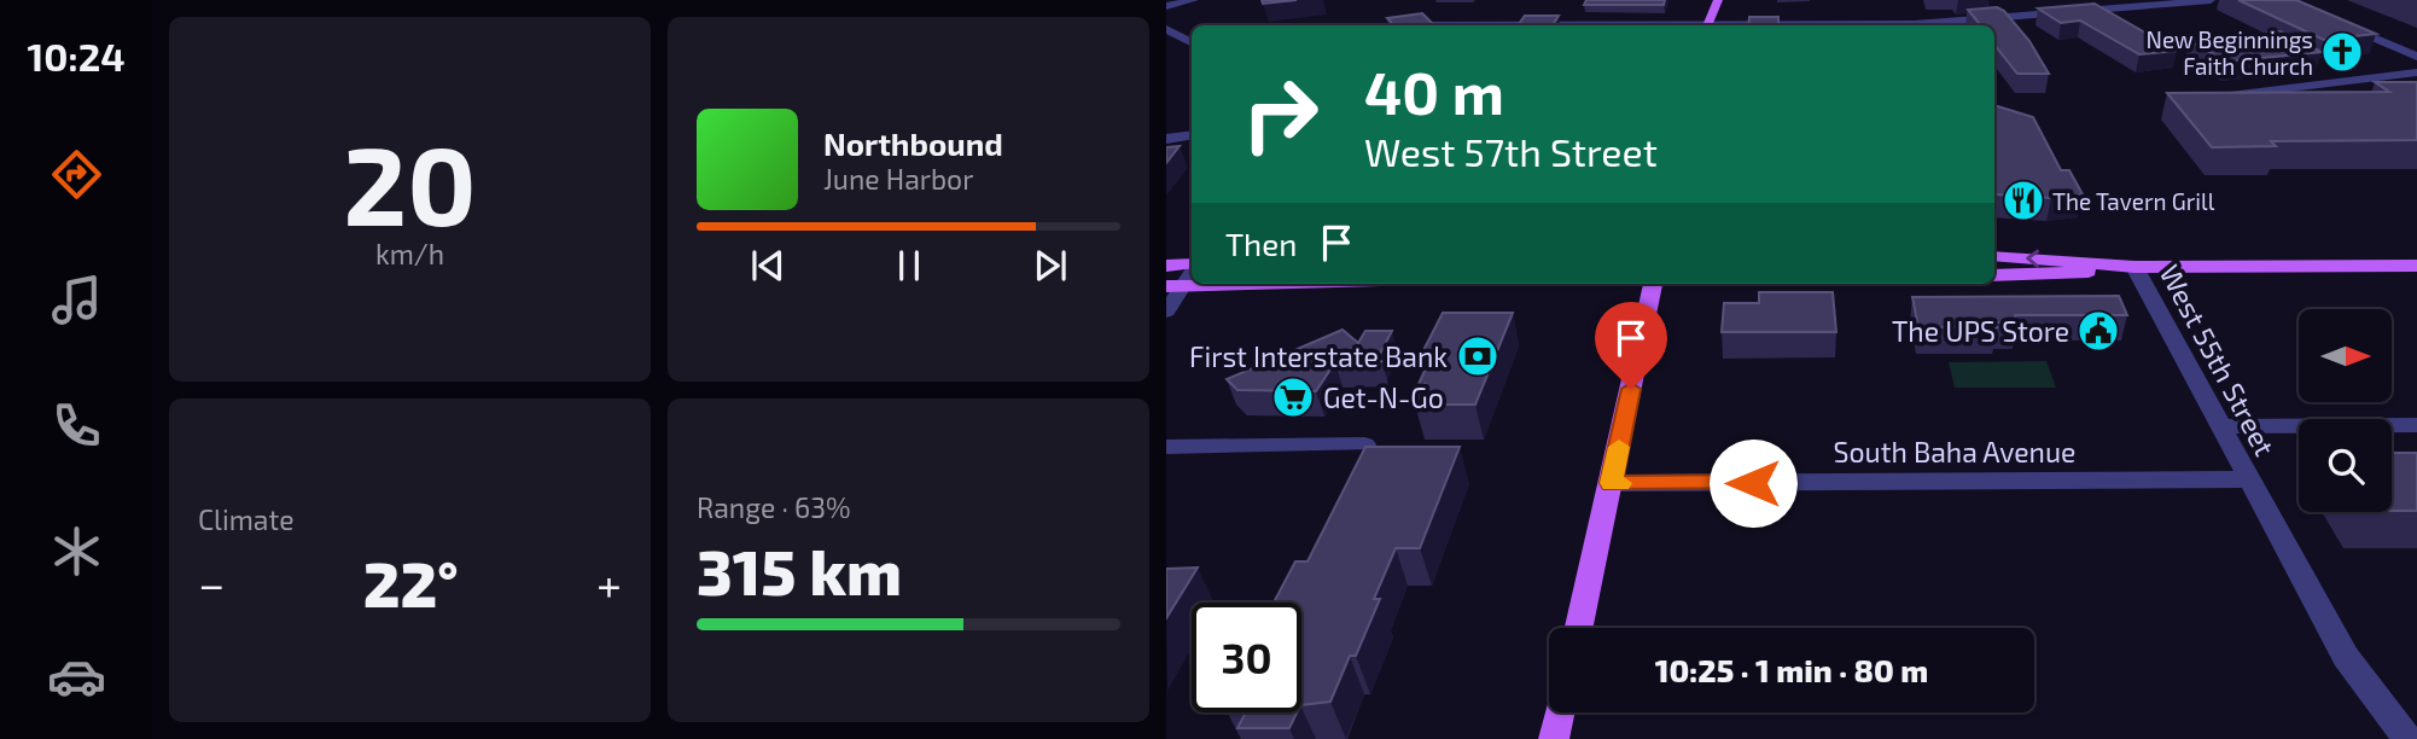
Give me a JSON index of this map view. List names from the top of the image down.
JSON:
{
  "streets": {
    "street": ["West 55th Street", "South Baha Avenue"]
  },
  "crossings": [
    ["West 55th Street", "South Baha Avenue"]
  ],
  "places": {
    "church": ["New Beginnings Faith Church"],
    "restaurant": ["The Tavern Grill"],
    "public building": ["The UPS Store"],
    "bank": ["First Interstate Bank"],
    "supermarket": ["Get-N-Go"]
  },
  "north": "right",
  "page": {
    "tabs": "10:24",
    "tile": [
      ["20", "km/h"],
      "Climate",
      ["Range · 63%", "315 km"]
    ],
    "turn": ["40 m", "West 57th Street"],
    "song": ["Northbound", "June Harbor"],
    "then": "Then",
    "heat": ["−", "22°", "+"],
    "limit": "30",
    "trip": "10:25 · 1 min · 80 m"
  }
}
